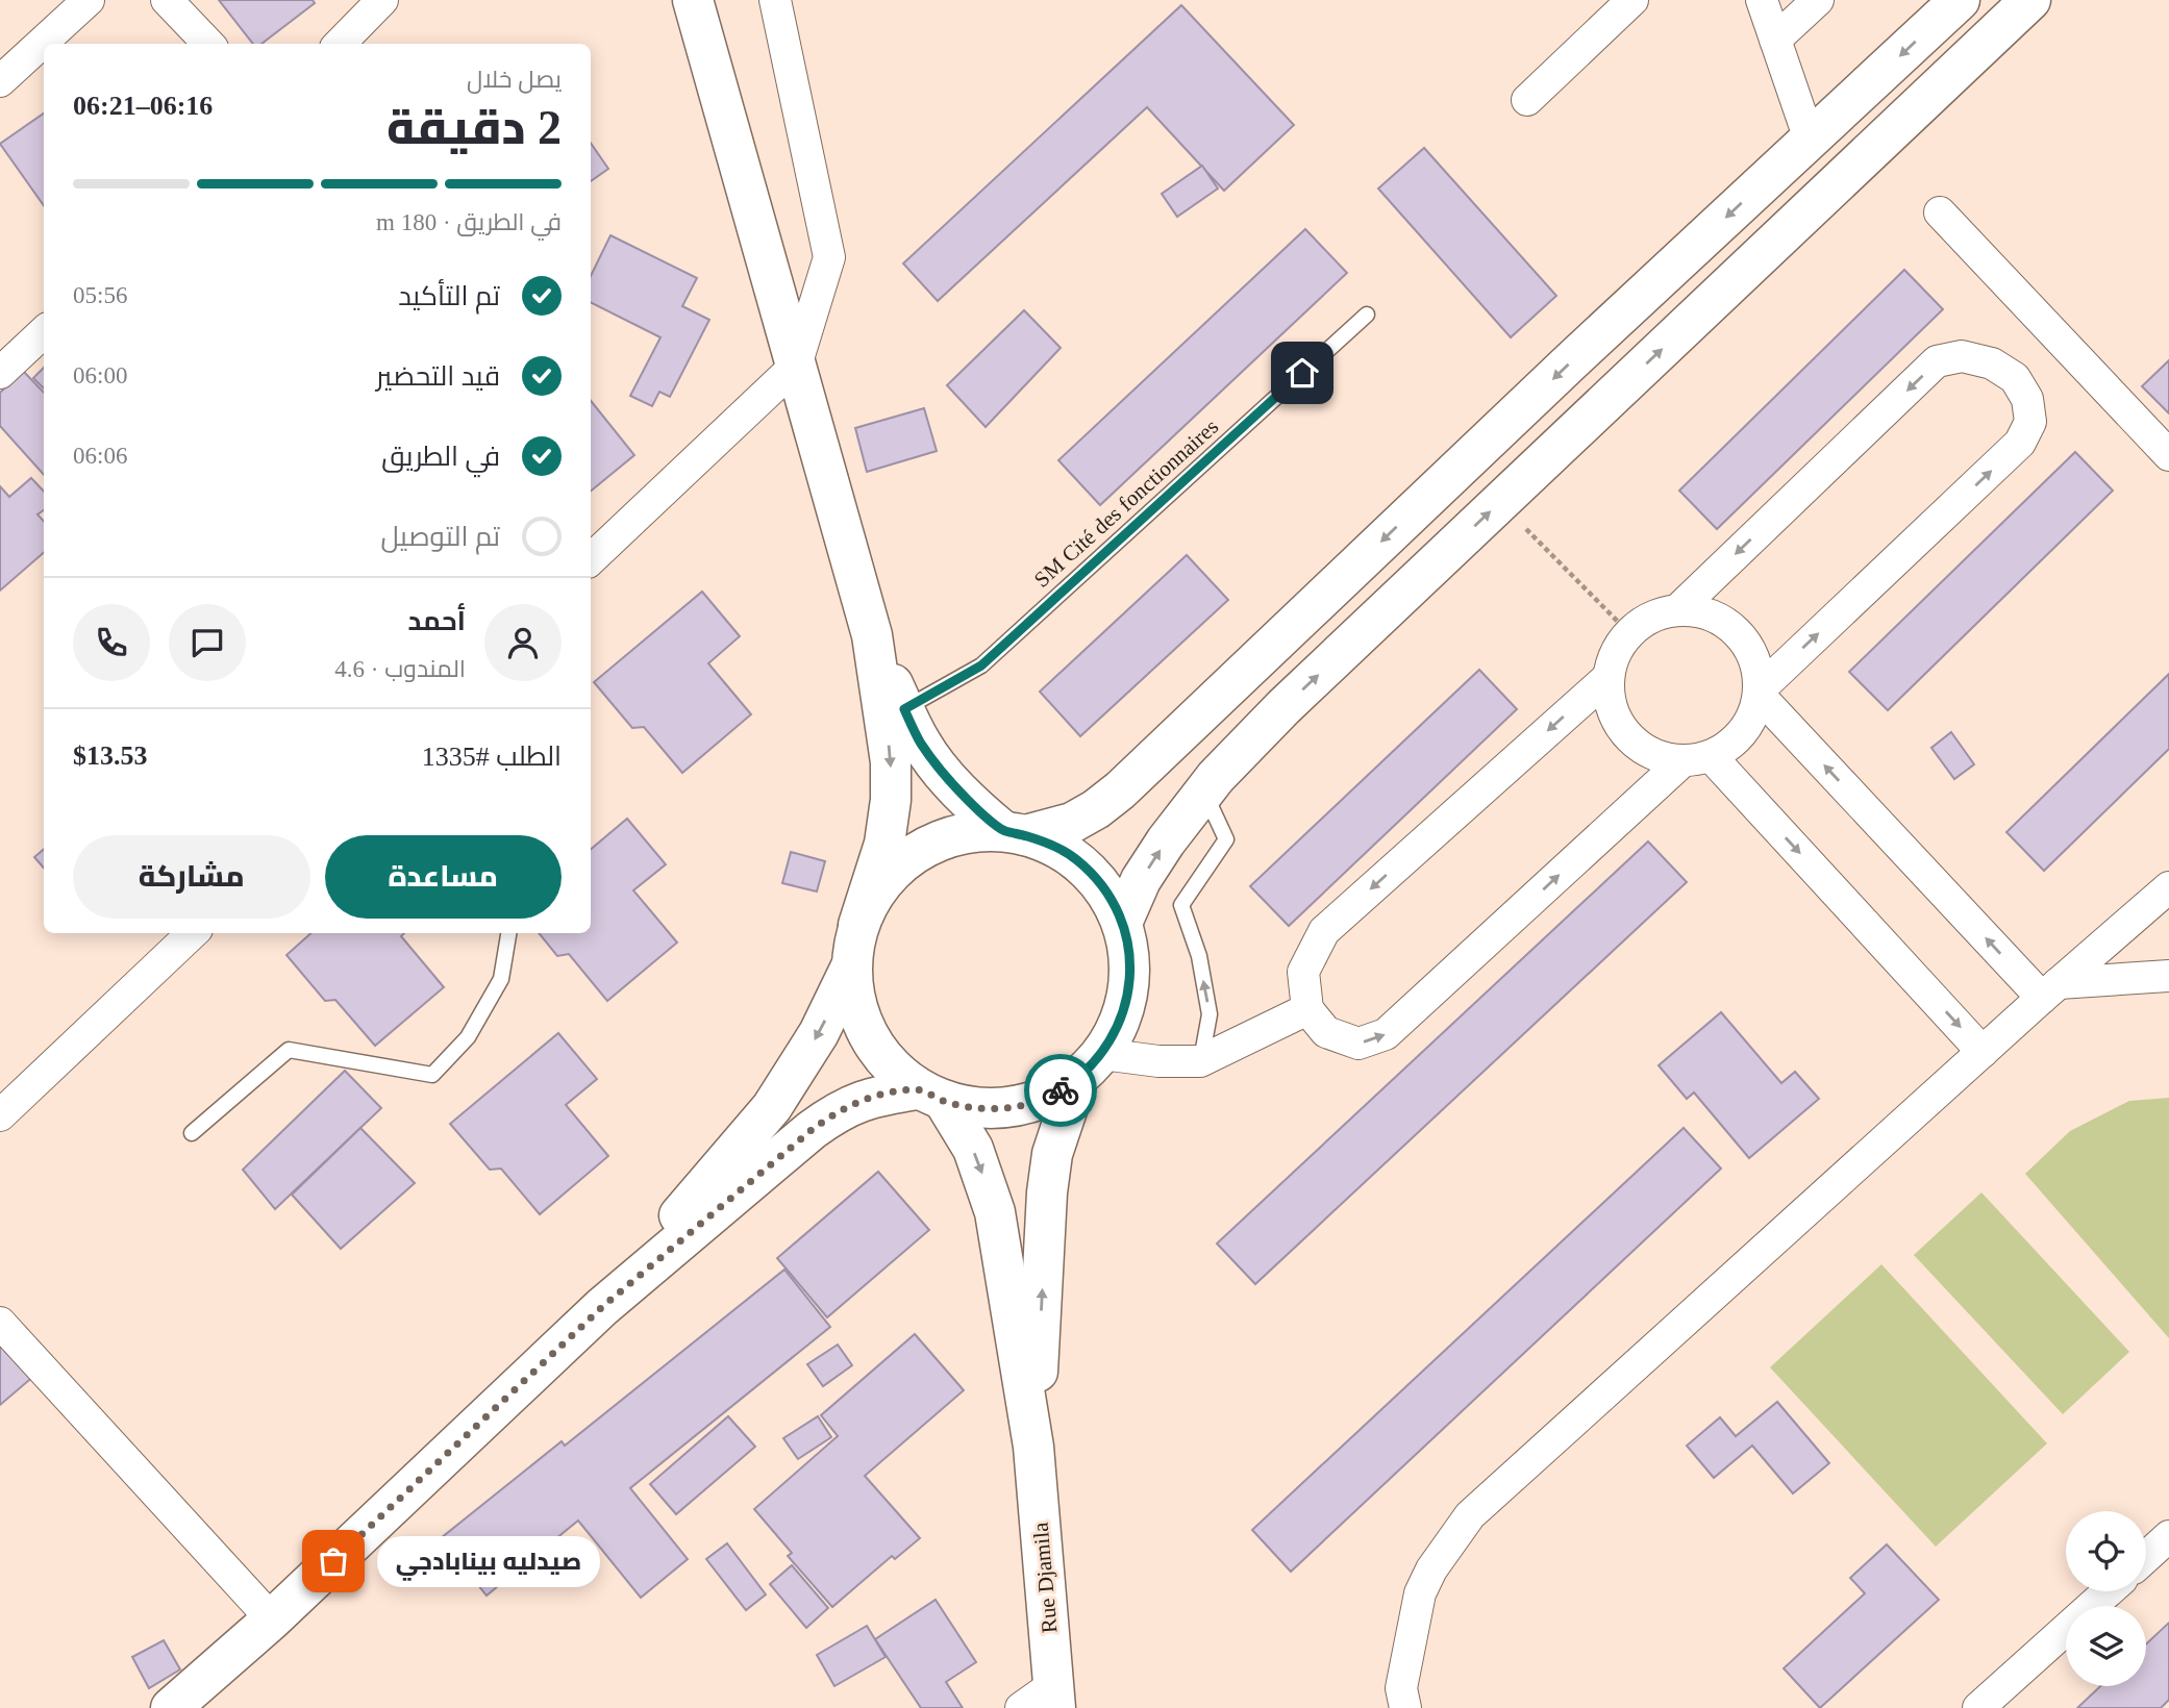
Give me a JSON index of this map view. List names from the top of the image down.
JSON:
{
  "streets": {
    "main road": ["Rue Djamila"],
    "lane": ["SM Cité des fonctionnaires"]
  },
  "places": ["صيدليه بينابادجي"],
  "page": {
    "heading": ["2 دقيقة", "يصل خلال", "06:16–06:21"],
    "panel": [
      "أحمد",
      "المندوب · 4.6",
      "الطلب #1335",
      "$13.53"
    ],
    "bar": "في الطريق · 180 m",
    "list": [
      ["تم التأكيد", "05:56"],
      ["قيد التحضير", "06:00"],
      ["في الطريق", "06:06"],
      "تم التوصيل"
    ],
    "buttons": ["مساعدة", "مشاركة"],
    "bubble": "صيدليه بينابادجي"
  }
}
